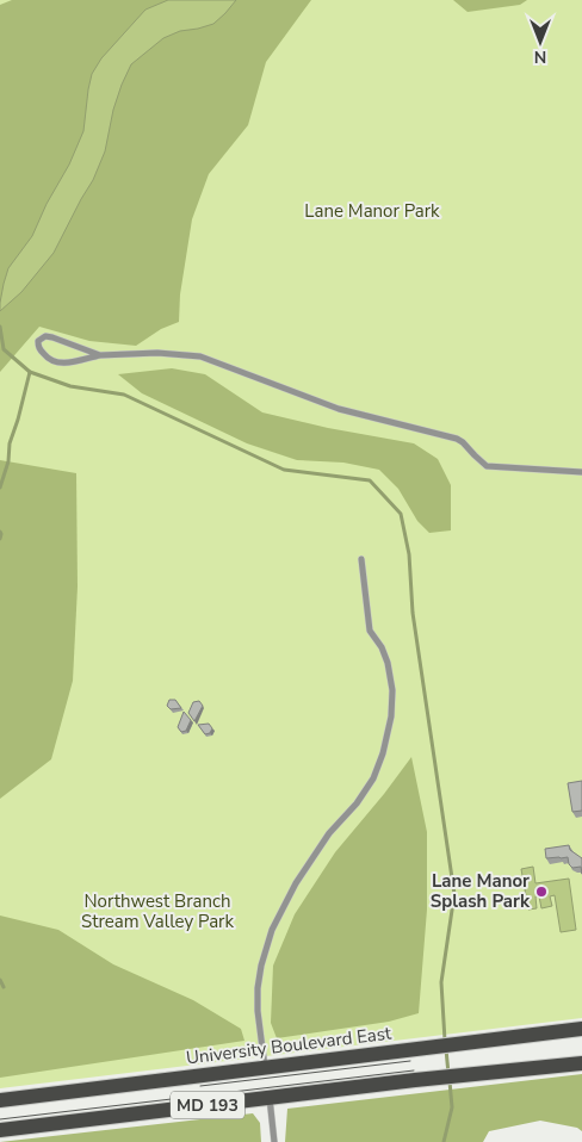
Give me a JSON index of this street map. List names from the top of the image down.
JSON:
{
  "streets": {
    "main road": ["University Boulevard East", "MD 193"]
  },
  "parks": ["Lane Manor Park", "Northwest Branch Stream Valley Park"],
  "places": ["Lane Manor Splash Park"],
  "north": "bottom"
}
